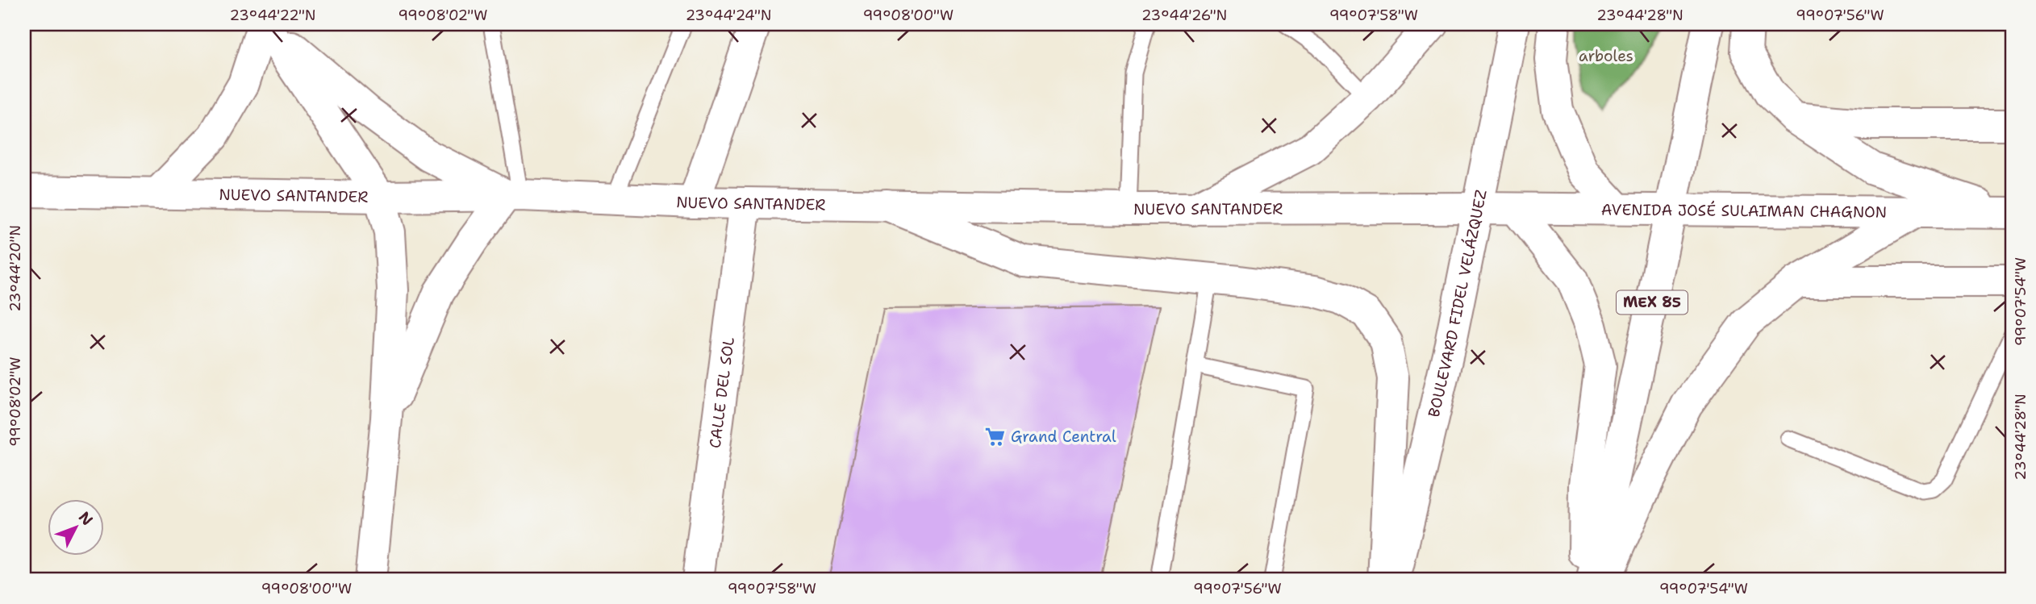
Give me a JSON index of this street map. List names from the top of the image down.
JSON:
{
  "streets": {
    "main road": [
      "NUEVO SANTANDER",
      "AVENIDA JOSÉ SULAIMAN CHAGNON",
      "BOULEVARD FIDEL VELÁZQUEZ",
      "MEX 85",
      "CALLE DEL SOL"
    ]
  },
  "crossings": [
    ["NUEVO SANTANDER", "AVENIDA JOSÉ SULAIMAN CHAGNON"],
    ["NUEVO SANTANDER", "BOULEVARD FIDEL VELÁZQUEZ"],
    ["NUEVO SANTANDER", "CALLE DEL SOL"],
    ["AVENIDA JOSÉ SULAIMAN CHAGNON", "BOULEVARD FIDEL VELÁZQUEZ"],
    ["AVENIDA JOSÉ SULAIMAN CHAGNON", "MEX 85"]
  ],
  "parks": ["arboles"],
  "places": {
    "supermarket": ["Grand Central"]
  },
  "north": "top right",
  "coordinates": [
    "23°44'22\"N",
    "99°08'02\"W",
    "23°44'24\"N",
    "99°08'00\"W",
    "23°44'26\"N",
    "99°07'58\"W",
    "23°44'28\"N",
    "99°07'56\"W",
    "23°44'20\"N",
    "99°07'54\"W"
  ]
}
